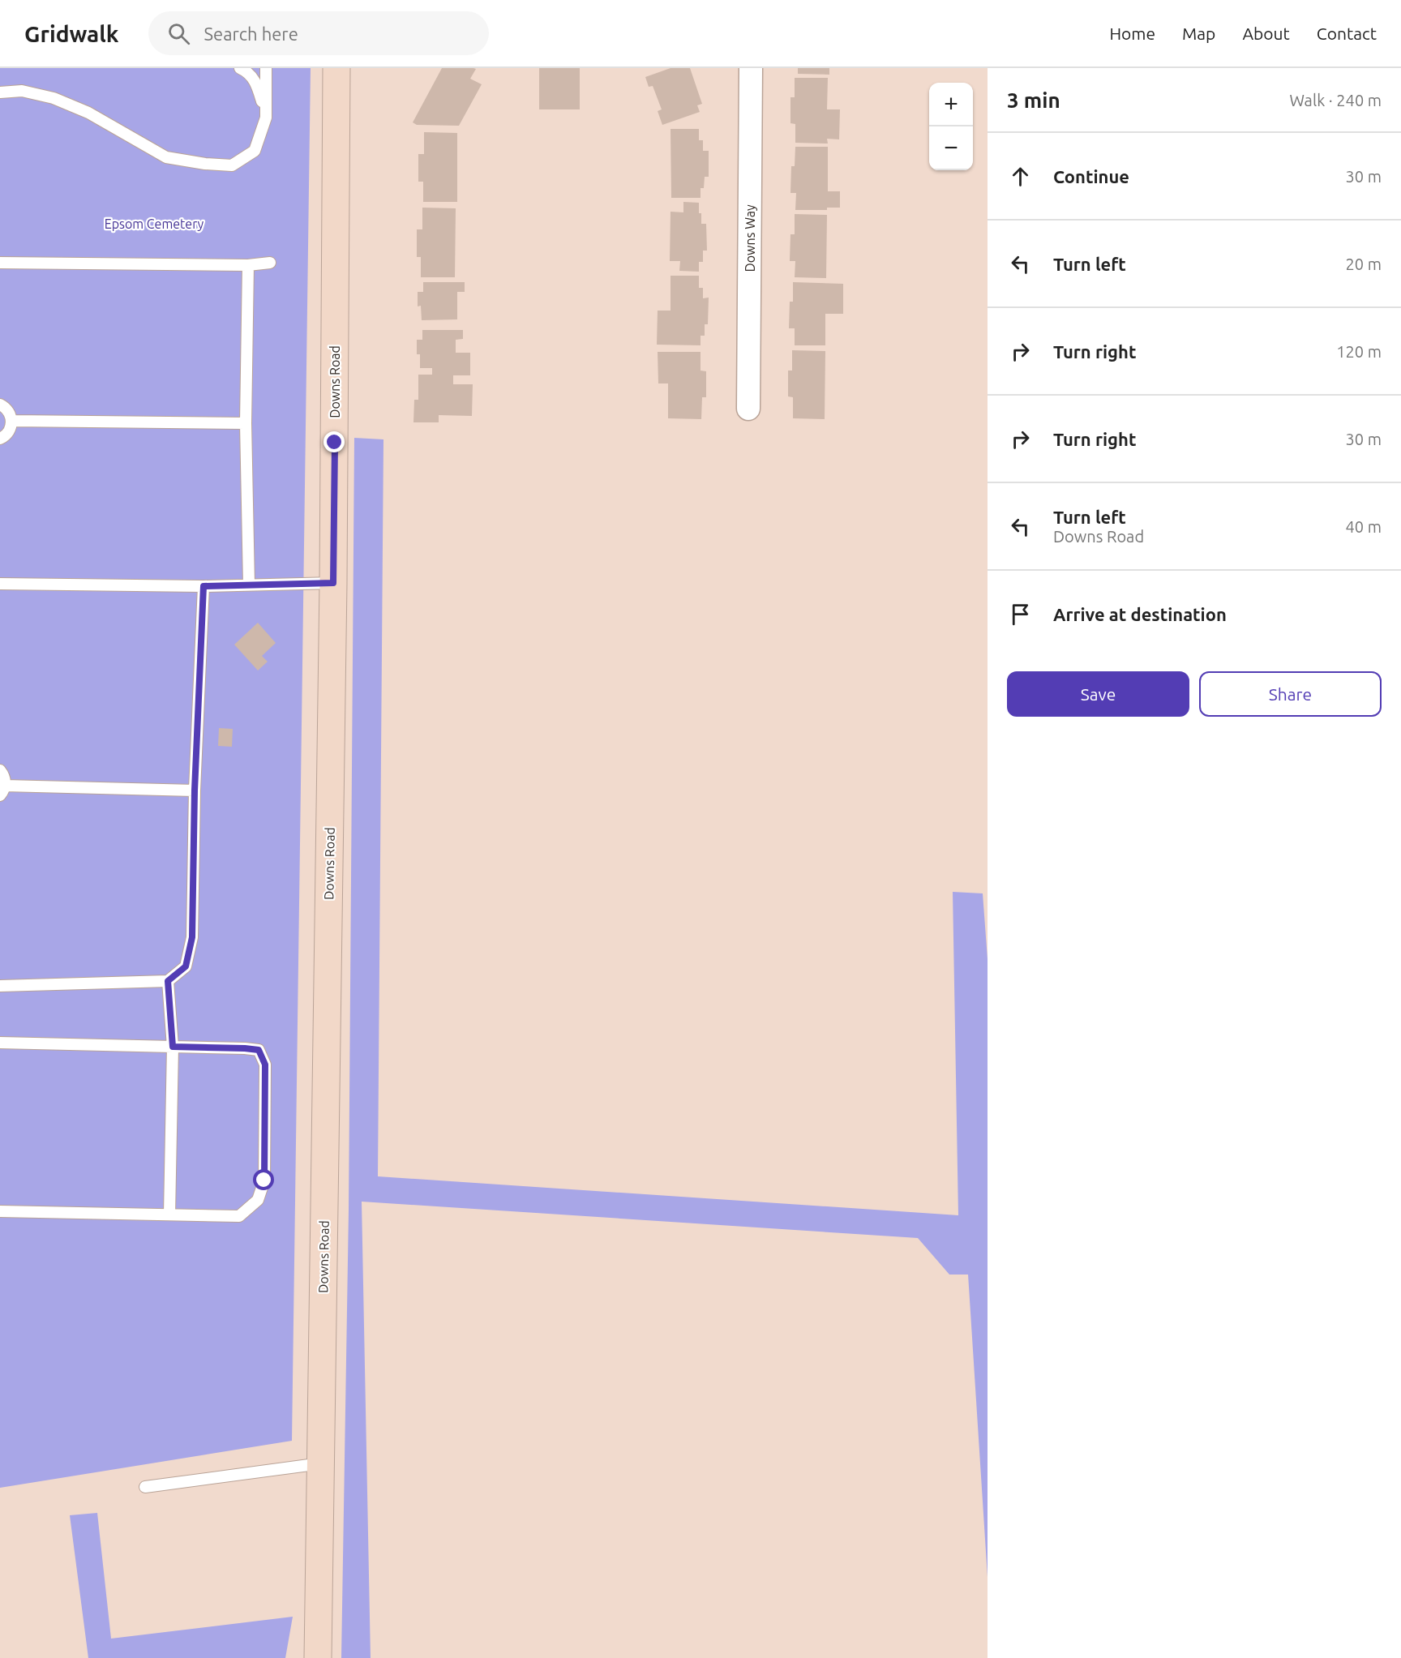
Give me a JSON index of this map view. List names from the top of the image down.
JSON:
{
  "streets": {
    "main road": ["Downs Road"],
    "street": ["Downs Way"]
  },
  "parks": ["Epsom Cemetery"],
  "page": {
    "header": "Gridwalk",
    "search": "Search here",
    "nav": [
      "Home",
      "Map",
      "About",
      "Contact"
    ],
    "heading": ["3 min", "Walk · 240 m"],
    "map_buttons": ["+", "−"],
    "list": [
      ["Continue", "30 m"],
      ["Turn left", "20 m"],
      ["Turn right", "120 m"],
      ["Turn right", "30 m"],
      ["Turn left", "Downs Road", "40 m"],
      "Arrive at destination"
    ],
    "buttons": ["Save", "Share"]
  }
}
